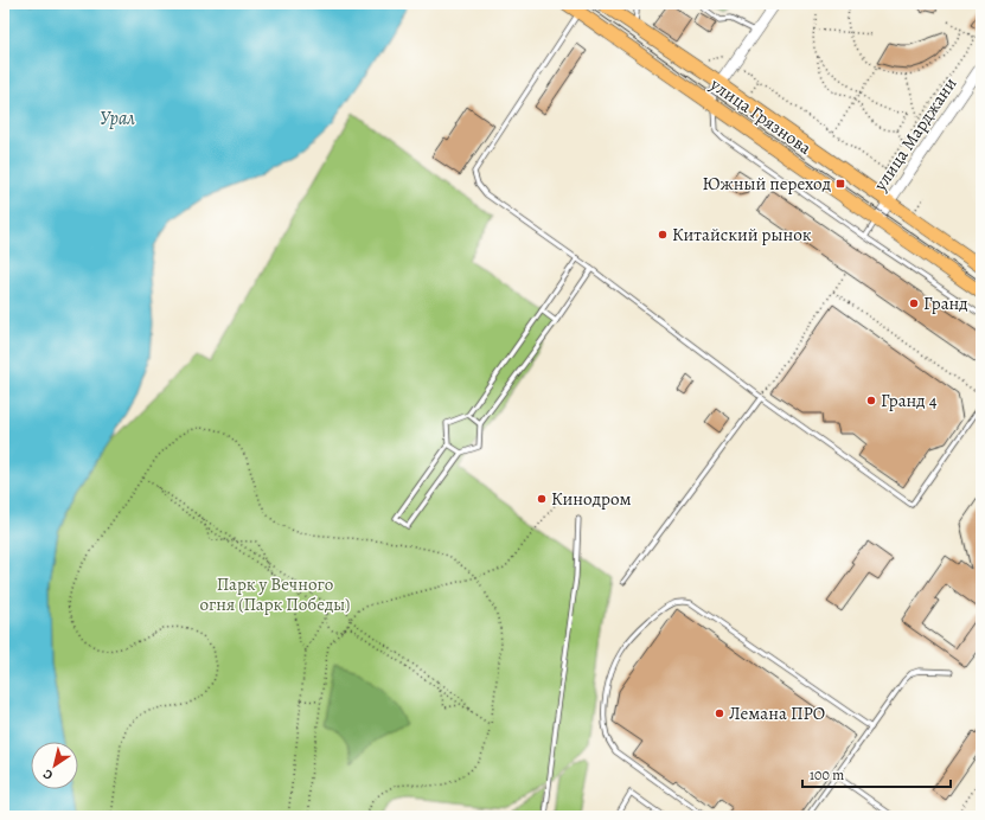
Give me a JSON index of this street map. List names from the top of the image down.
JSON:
{
  "streets": {
    "main road": ["улица Грязнова"],
    "street": ["улица Марджани"]
  },
  "crossings": [
    ["улица Грязнова", "улица Марджани"]
  ],
  "water": ["Урал"],
  "parks": ["Парк у Вечного огня (Парк Победы)"],
  "places": {
    "transit": ["Южный переход"],
    "other": [
      "Китайский рынок",
      "Гранд",
      "Гранд 4",
      "Кинодром",
      "Лемана ПРО"
    ]
  },
  "scale_bar": "100 m",
  "north": "bottom left"
}
